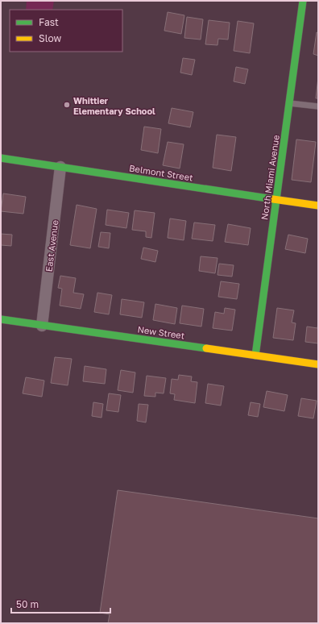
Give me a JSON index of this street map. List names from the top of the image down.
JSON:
{
  "streets": {
    "street": [
      "Belmont Street",
      "North Miami Avenue",
      "East Avenue",
      "New Street"
    ]
  },
  "crossings": [
    ["Belmont Street", "North Miami Avenue"],
    ["Belmont Street", "East Avenue"],
    ["North Miami Avenue", "New Street"],
    ["East Avenue", "New Street"]
  ],
  "places": ["Whittier Elementary School"],
  "legend": ["Fast", "Slow"],
  "scale_bar": "50 m"
}
